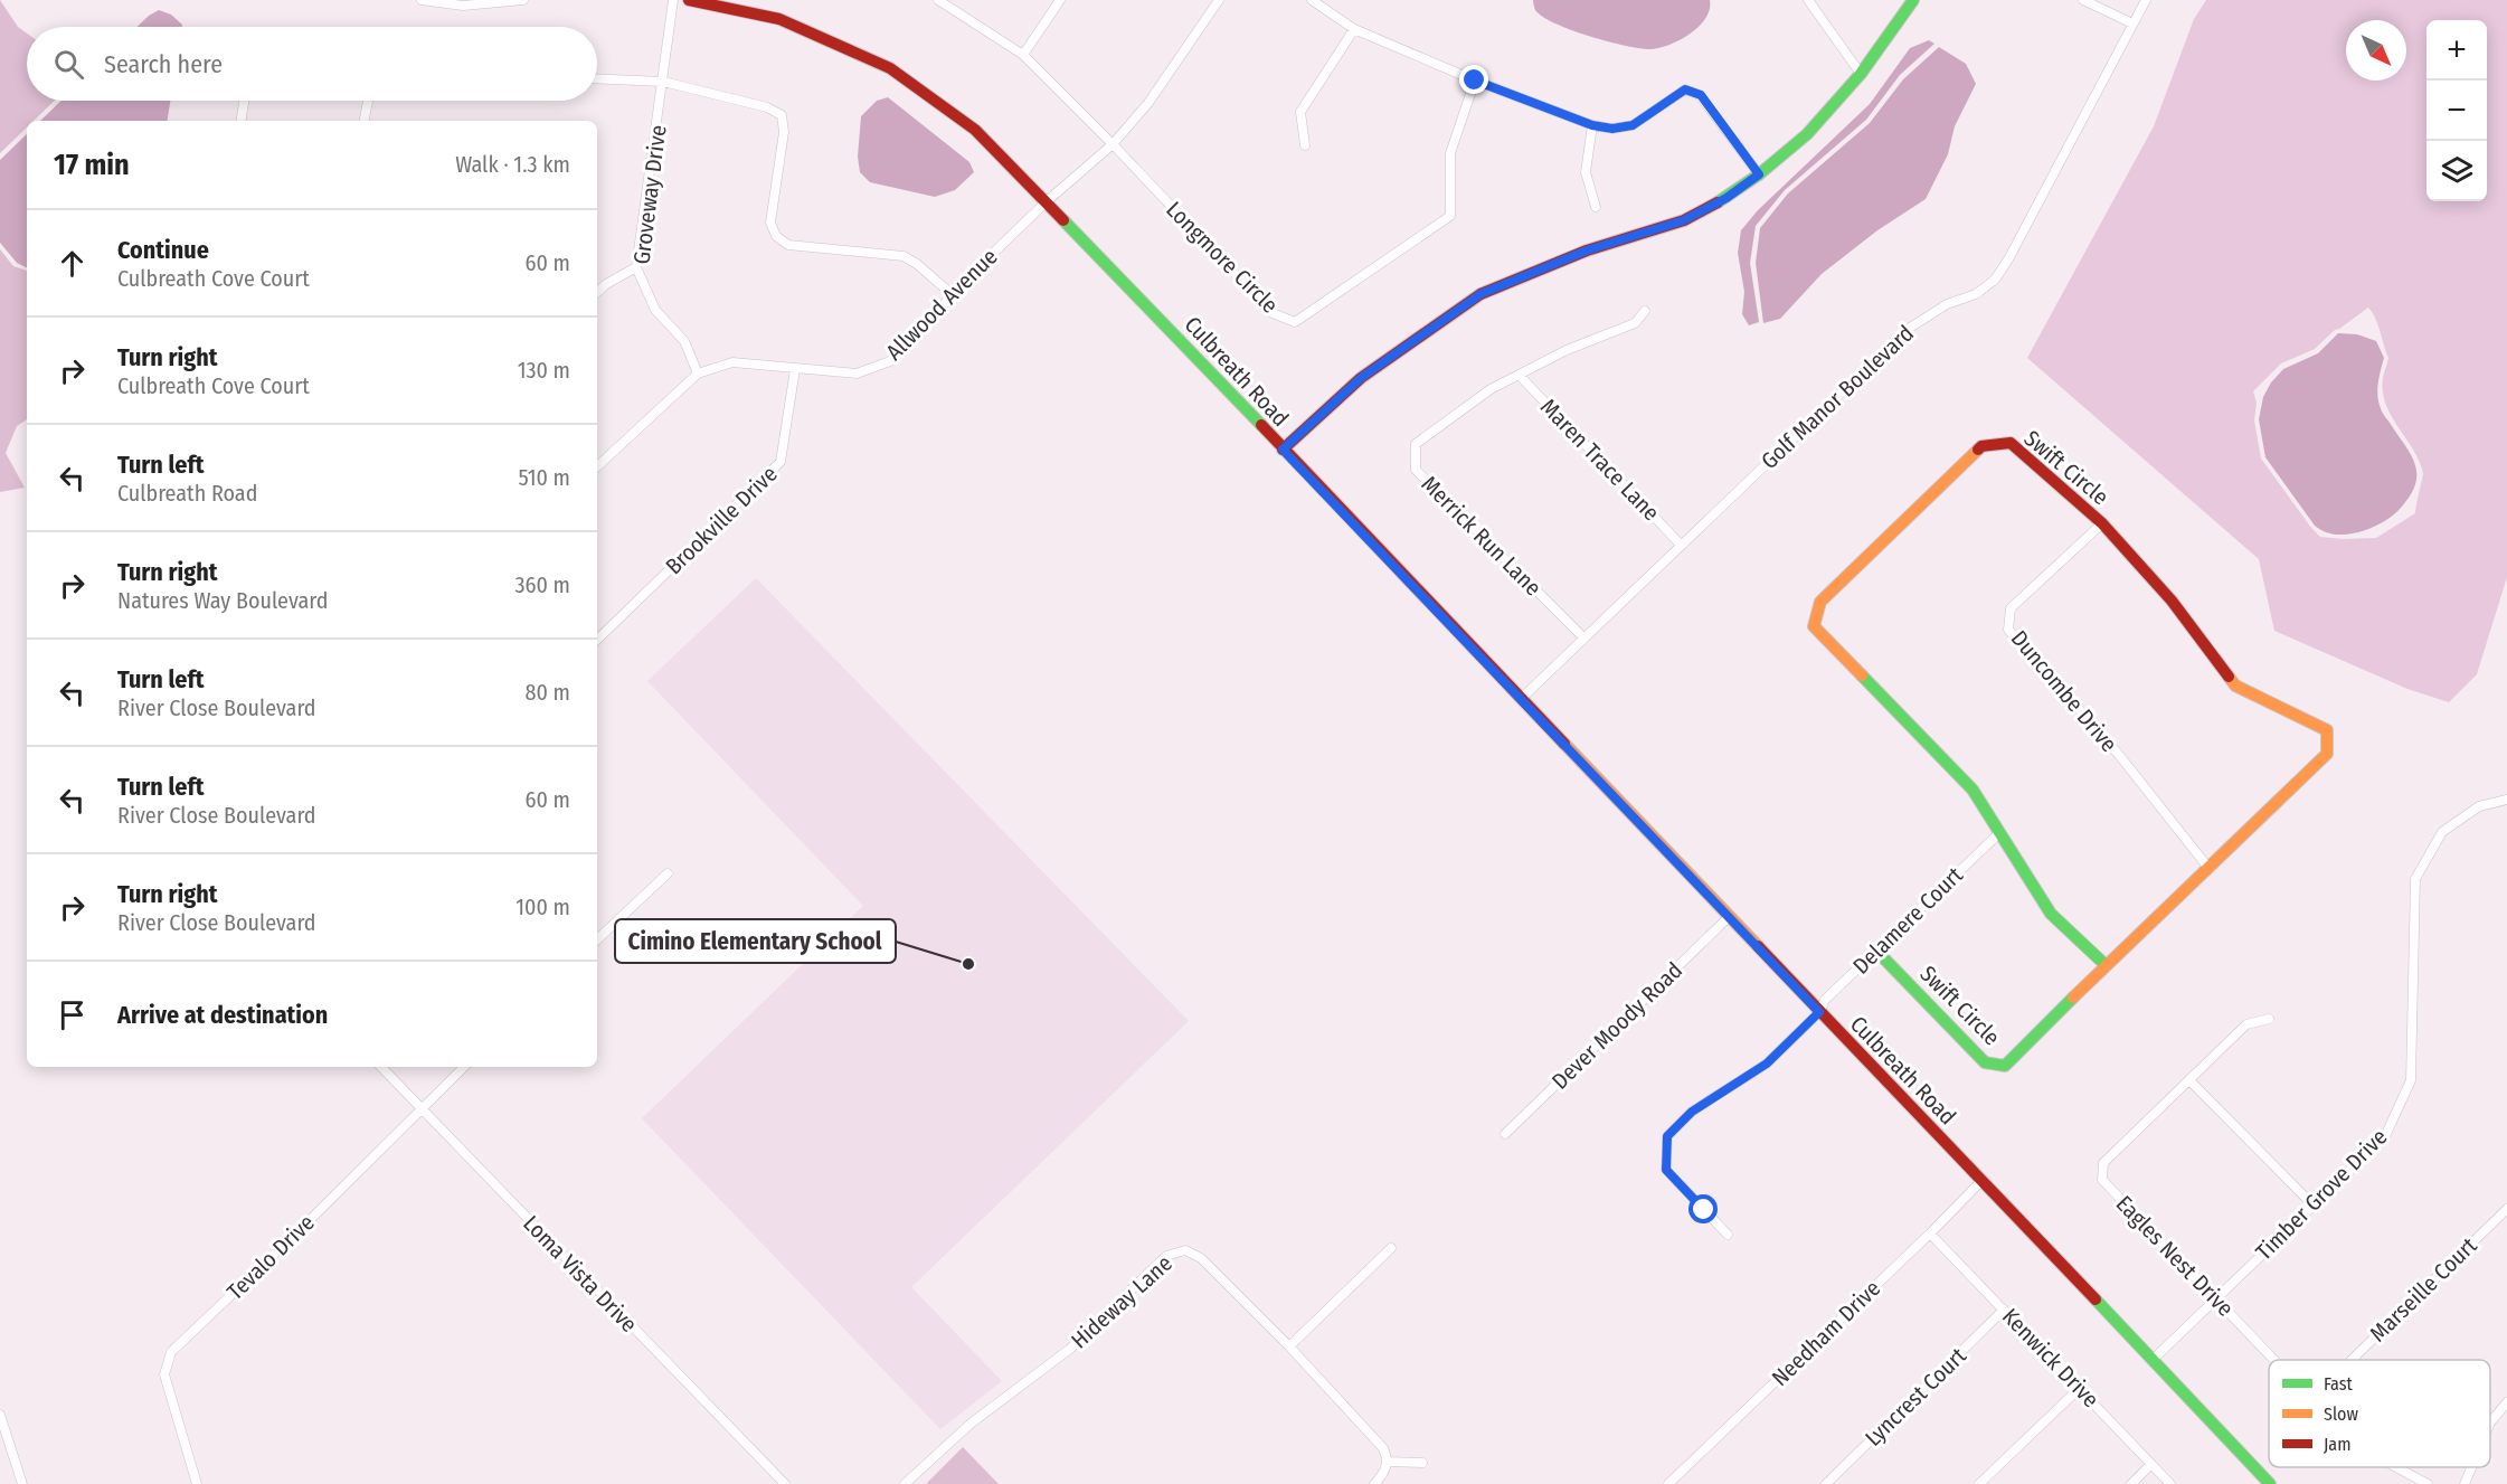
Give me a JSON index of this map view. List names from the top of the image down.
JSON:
{
  "streets": {
    "street": [
      "Groveway Drive",
      "Longmore Circle",
      "Allwood Avenue",
      "Culbreath Road",
      "Golf Manor Boulevard",
      "Maren Trace Lane",
      "Swift Circle",
      "Brookville Drive",
      "Merrick Run Lane",
      "Duncombe Drive",
      "Delamere Court",
      "Dever Moody Road",
      "Timber Grove Drive",
      "Eagles Nest Drive",
      "Tevalo Drive",
      "Loma Vista Drive",
      "Marseille Court",
      "Hideway Lane",
      "Needham Drive",
      "Kenwick Drive",
      "Lyncrest Court"
    ]
  },
  "crossings": [
    ["Groveway Drive", "Allwood Avenue"],
    ["Longmore Circle", "Allwood Avenue"],
    ["Allwood Avenue", "Culbreath Road"],
    ["Allwood Avenue", "Brookville Drive"],
    ["Culbreath Road", "Golf Manor Boulevard"],
    ["Culbreath Road", "Delamere Court"],
    ["Culbreath Road", "Dever Moody Road"],
    ["Culbreath Road", "Timber Grove Drive"],
    ["Culbreath Road", "Needham Drive"],
    ["Golf Manor Boulevard", "Maren Trace Lane"],
    ["Golf Manor Boulevard", "Merrick Run Lane"],
    ["Maren Trace Lane", "Merrick Run Lane"],
    ["Swift Circle", "Duncombe Drive"],
    ["Swift Circle", "Delamere Court"],
    ["Timber Grove Drive", "Eagles Nest Drive"],
    ["Tevalo Drive", "Loma Vista Drive"],
    ["Needham Drive", "Kenwick Drive"],
    ["Kenwick Drive", "Lyncrest Court"]
  ],
  "places": ["Cimino Elementary School"],
  "legend": ["Fast", "Slow", "Jam"],
  "north": "bottom right",
  "page": {
    "map_buttons": ["+", "−"],
    "search": "Search here",
    "heading": ["17 min", "Walk · 1.3 km"],
    "list": [
      ["Continue", "Culbreath Cove Court", "60 m"],
      ["Turn right", "Culbreath Cove Court", "130 m"],
      ["Turn left", "Culbreath Road", "510 m"],
      ["Turn right", "Natures Way Boulevard", "360 m"],
      ["Turn left", "River Close Boulevard", "80 m"],
      ["Turn left", "River Close Boulevard", "60 m"],
      ["Turn right", "River Close Boulevard", "100 m"],
      "Arrive at destination"
    ]
  }
}
